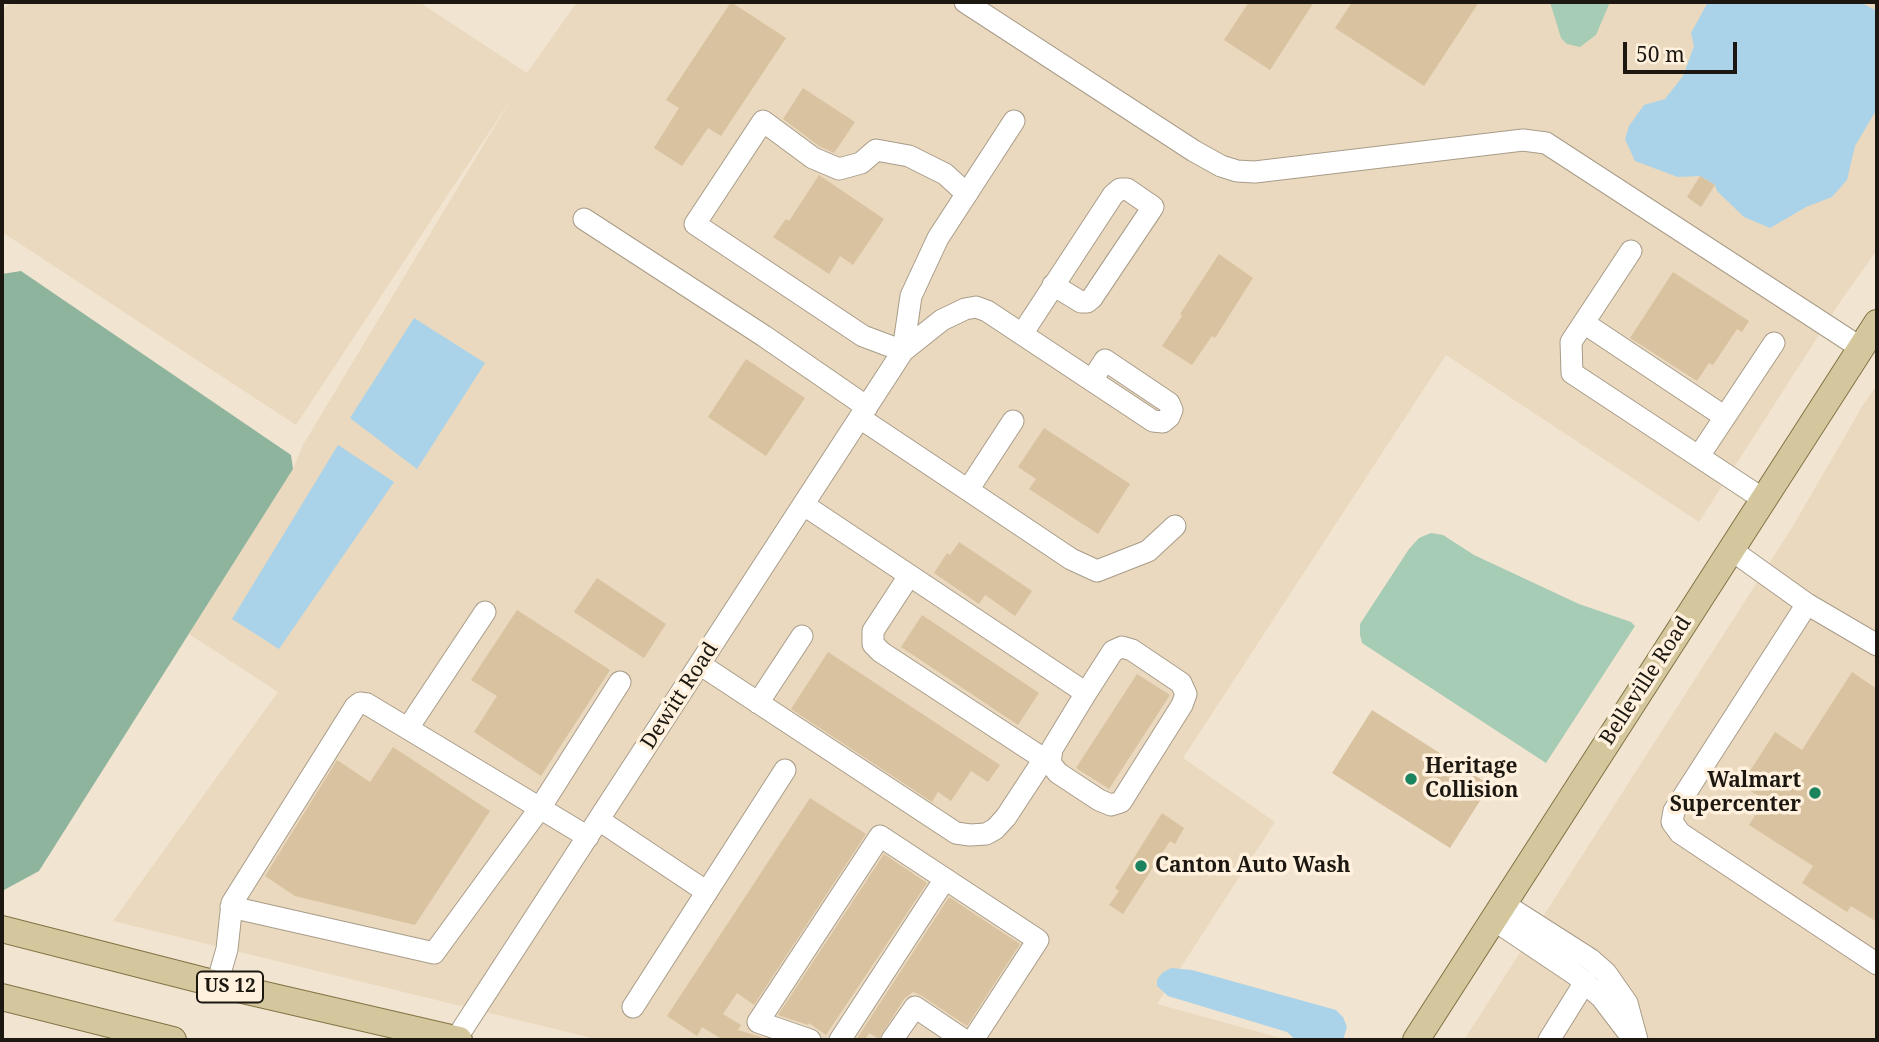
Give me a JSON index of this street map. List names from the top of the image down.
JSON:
{
  "streets": {
    "main road": ["Belleville Road", "US 12"],
    "street": ["Dewitt Road"]
  },
  "crossings": [
    ["Dewitt Road", "US 12"]
  ],
  "places": ["Heritage Collision", "Walmart Supercenter", "Canton Auto Wash"],
  "scale_bar": "50 m"
}
